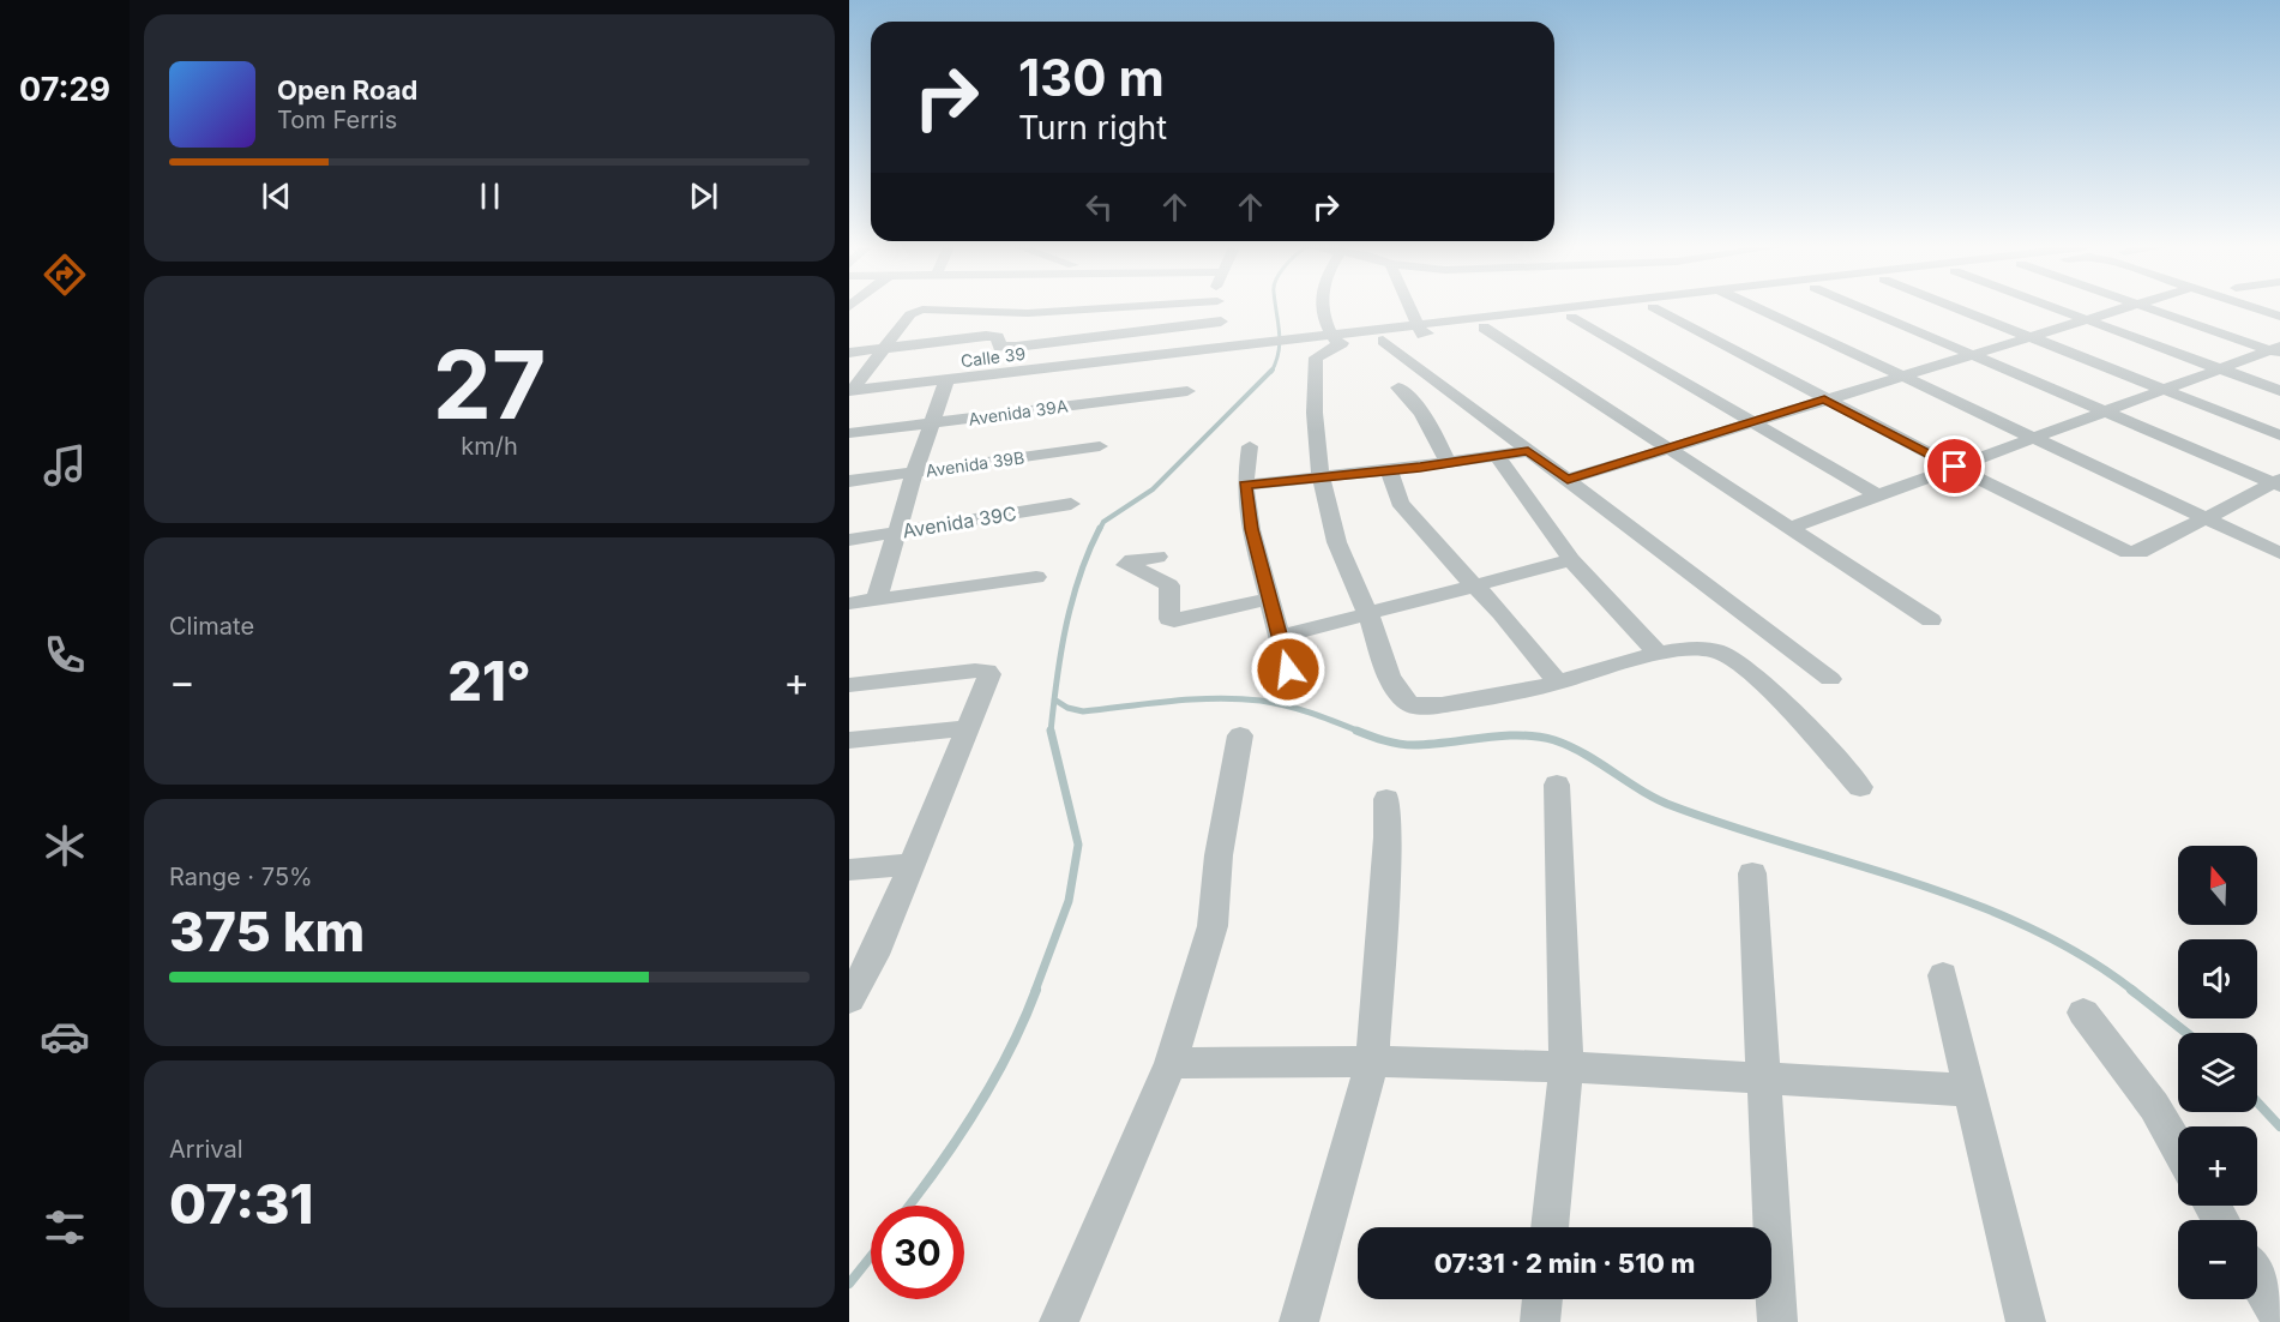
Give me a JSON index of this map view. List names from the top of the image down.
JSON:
{
  "streets": {
    "street": [
      "Calle 39",
      "Avenida 39A",
      "Avenida 39B",
      "Avenida 39C"
    ]
  },
  "north": "top",
  "page": {
    "tabs": "07:29",
    "turn": ["130 m", "Turn right"],
    "song": ["Open Road", "Tom Ferris"],
    "tile": [
      ["27", "km/h"],
      "Climate",
      ["Range · 75%", "375 km"],
      ["Arrival", "07:31"]
    ],
    "heat": ["−", "21°", "+"],
    "map_buttons": ["+", "−"],
    "limit": "30",
    "trip": "07:31 · 2 min · 510 m"
  }
}
